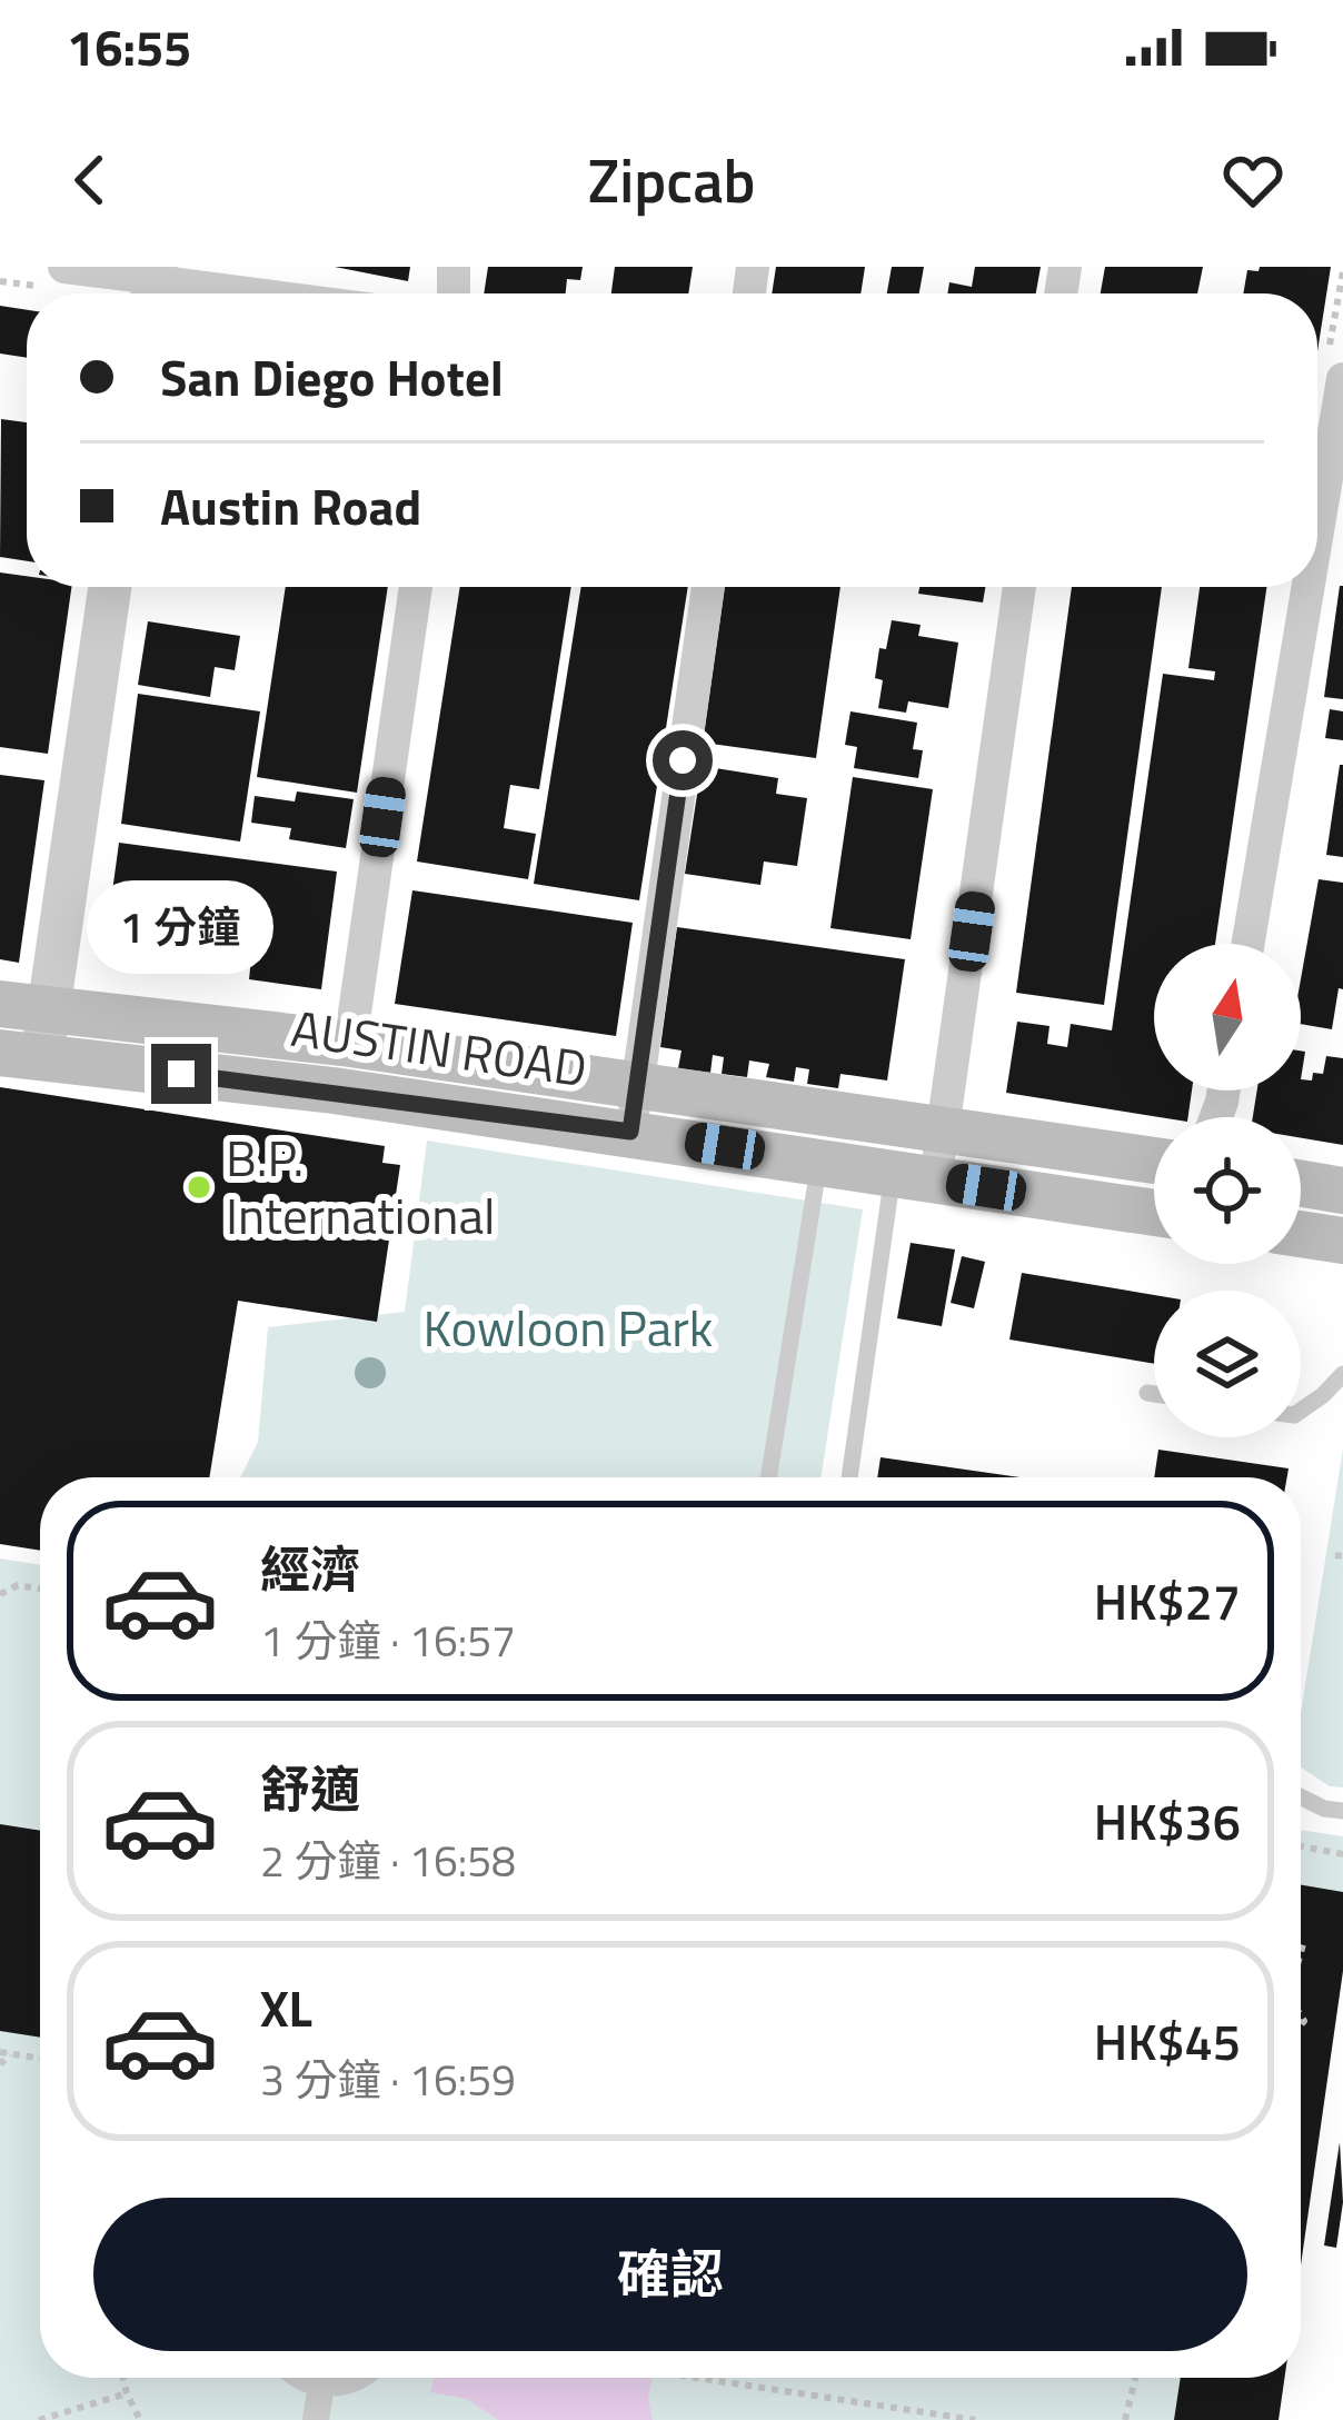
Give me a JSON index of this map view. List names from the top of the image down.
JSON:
{
  "streets": {
    "main road": ["AUSTIN ROAD"]
  },
  "parks": ["Kowloon Park"],
  "places": ["B.P. International"],
  "north": "top",
  "page": {
    "status": "16:55",
    "header": "Zipcab",
    "banner": ["San Diego Hotel", "Austin Road"],
    "bubble": "1 分鐘",
    "list": [
      {
        "name": "經濟",
        "note": "1 分鐘 · 16:57",
        "value": "HK$27"
      },
      {
        "name": "舒適",
        "note": "2 分鐘 · 16:58",
        "value": "HK$36"
      },
      {
        "name": "XL",
        "note": "3 分鐘 · 16:59",
        "value": "HK$45"
      }
    ],
    "buttons": "確認"
  }
}
